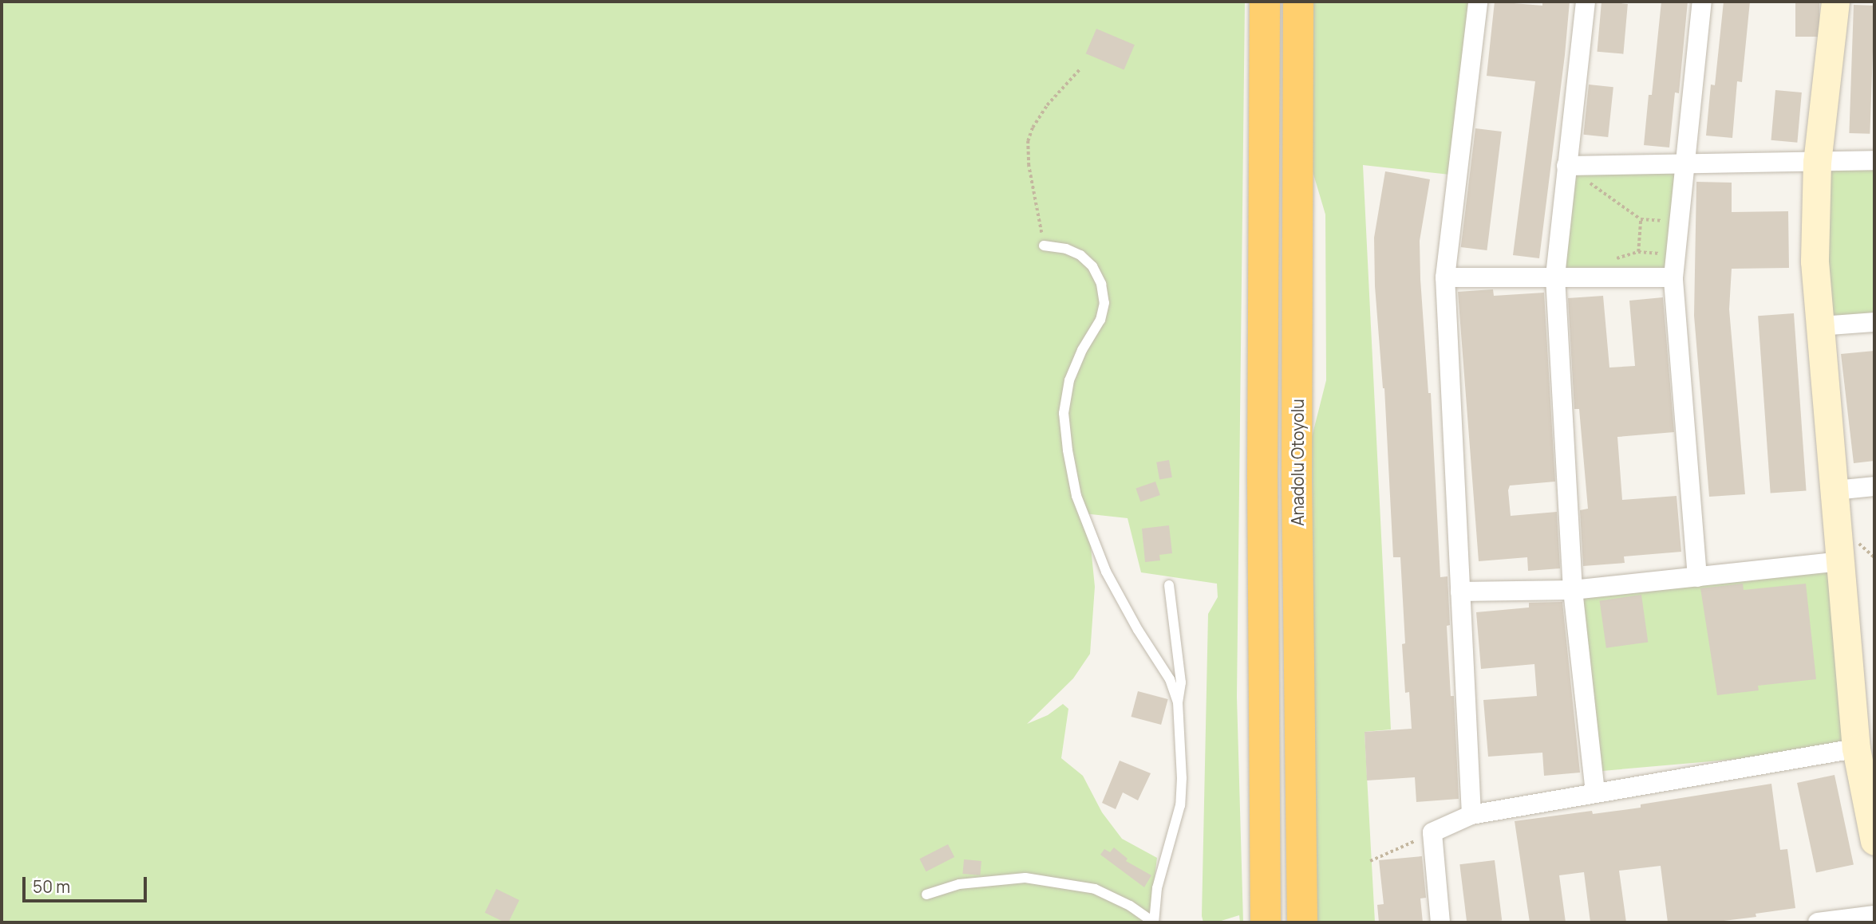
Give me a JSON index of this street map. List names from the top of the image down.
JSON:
{
  "streets": {
    "highway": ["Anadolu Otoyolu"]
  },
  "scale_bar": "50 m"
}
